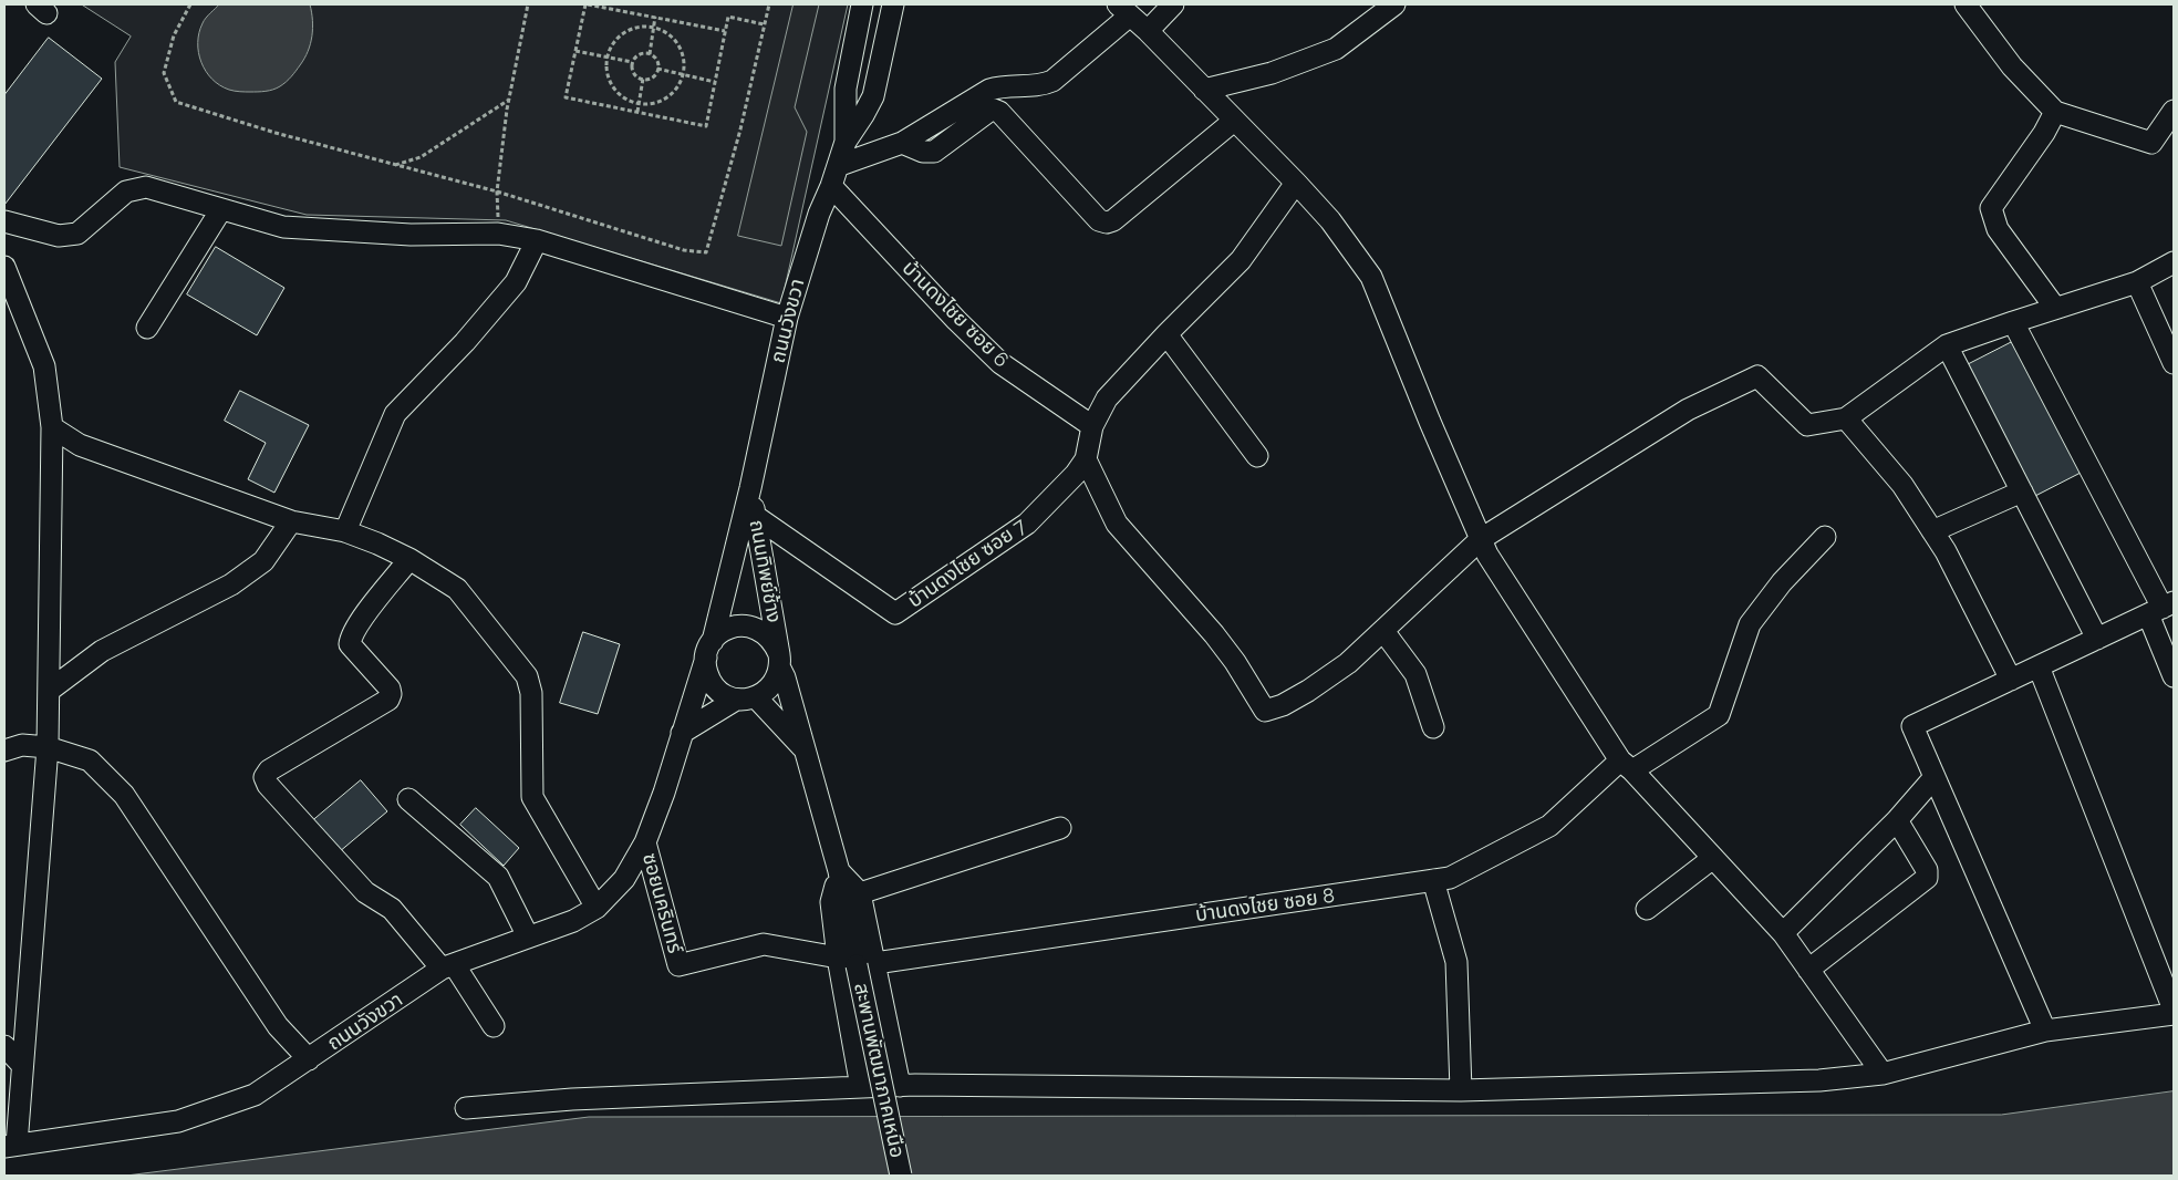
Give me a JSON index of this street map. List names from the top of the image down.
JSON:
{
  "streets": {
    "street": [
      "บ้านดงไชย ซอย 6",
      "ถนนวังขวา",
      "บ้านดงไชย ซอย 7",
      "ถนนทิพย์ช้าง",
      "ซอยนครินทร์",
      "บ้านดงไชย ซอย 8",
      "สะพานพัฒนาภาคเหนือ"
    ]
  },
  "crossings": [
    ["บ้านดงไชย ซอย 6", "ถนนวังขวา"],
    ["บ้านดงไชย ซอย 6", "บ้านดงไชย ซอย 7"],
    ["ถนนวังขวา", "ถนนทิพย์ช้าง"],
    ["ถนนวังขวา", "ซอยนครินทร์"],
    ["บ้านดงไชย ซอย 7", "ถนนทิพย์ช้าง"],
    ["บ้านดงไชย ซอย 8", "สะพานพัฒนาภาคเหนือ"]
  ]
}
